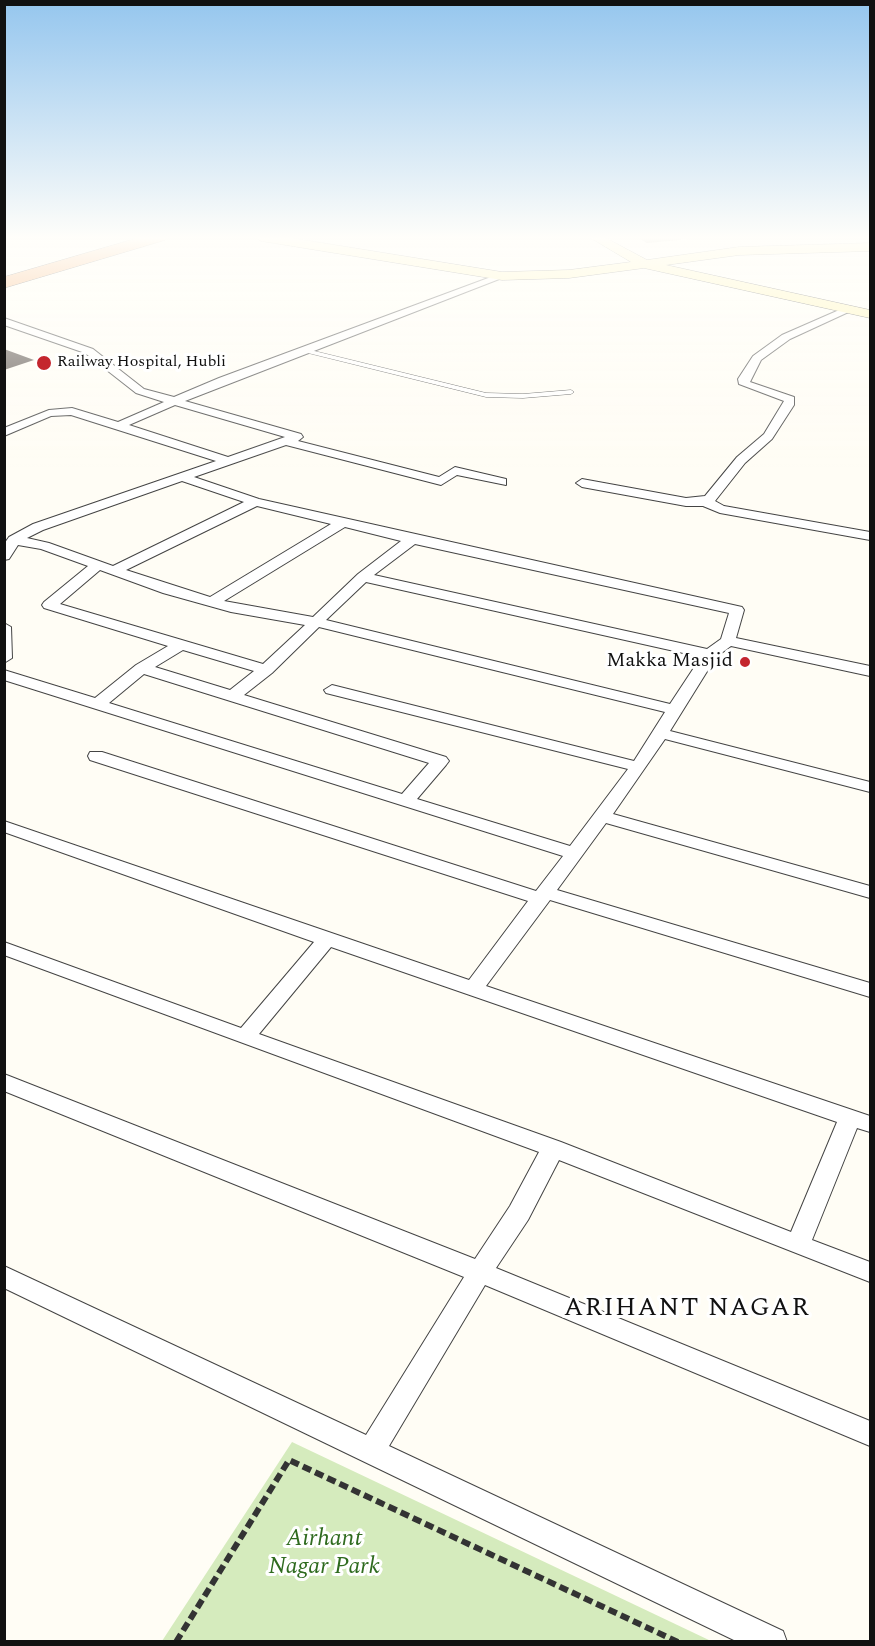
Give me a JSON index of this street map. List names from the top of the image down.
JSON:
{
  "districts": ["ARIHANT NAGAR"],
  "parks": ["Airhant Nagar Park"],
  "places": ["Railway Hospital, Hubli", "Makka Masjid"]
}
